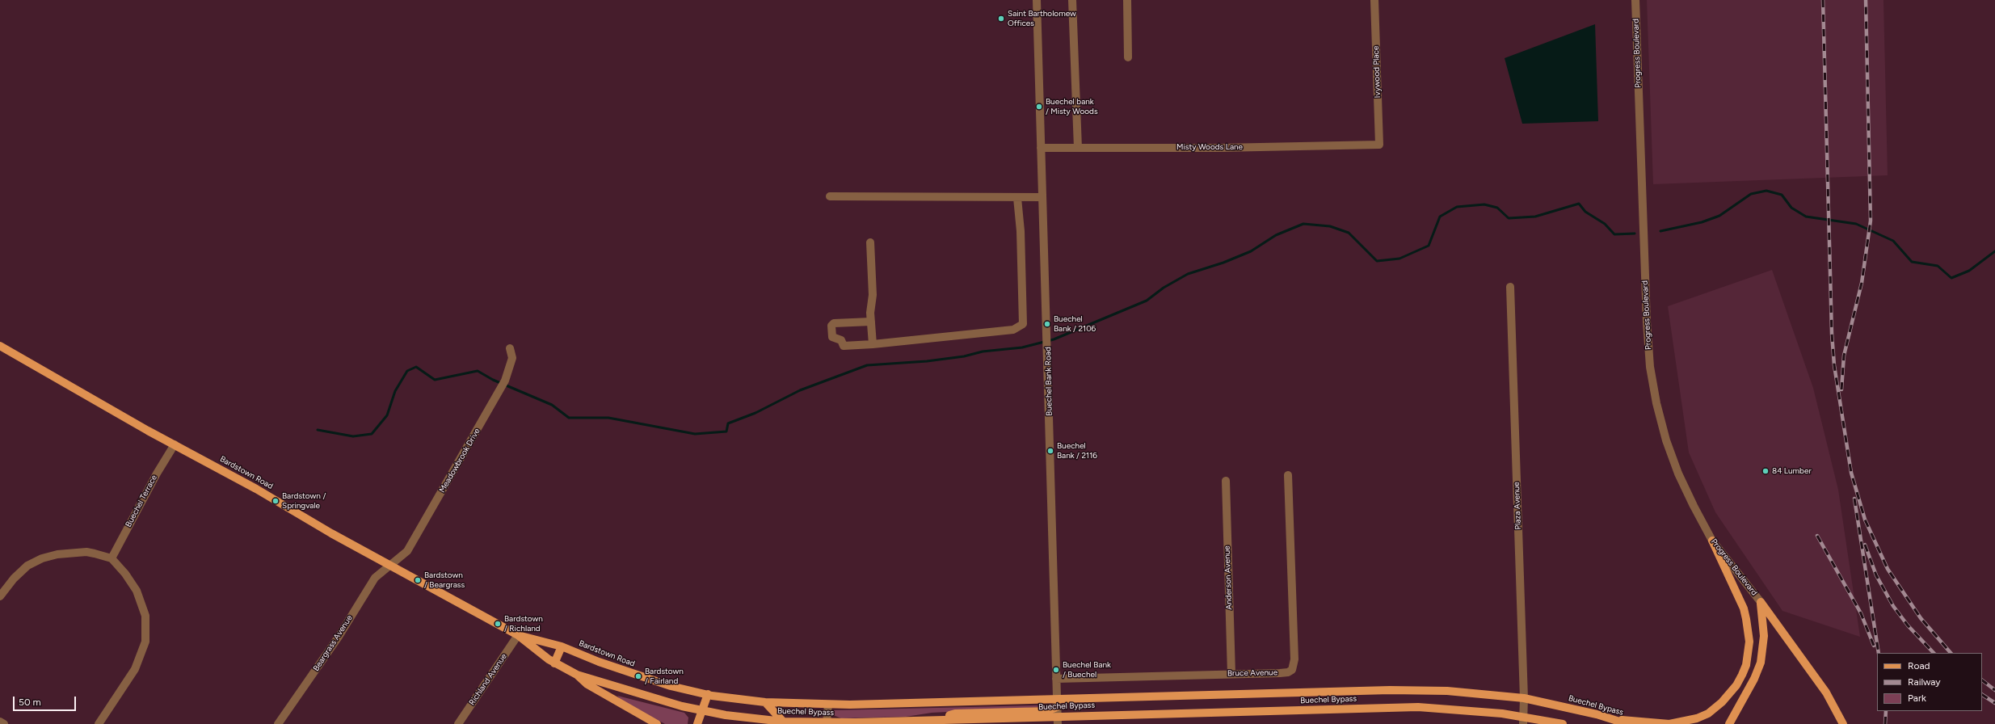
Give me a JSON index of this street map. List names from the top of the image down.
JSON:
{
  "streets": {
    "main road": ["Bardstown Road", "Buechel Bypass"],
    "street": [
      "Progress Boulevard",
      "Ivywood Place",
      "Misty Woods Lane",
      "Buechel Bank Road",
      "Meadowbrook Drive",
      "Buechel Terrace",
      "Plaza Avenue",
      "Anderson Avenue",
      "Beargrass Avenue",
      "Bruce Avenue",
      "Richland Avenue"
    ]
  },
  "crossings": [
    ["Ivywood Place", "Misty Woods Lane"],
    ["Misty Woods Lane", "Buechel Bank Road"],
    ["Buechel Bank Road", "Bruce Avenue"],
    ["Buechel Bank Road", "Buechel Bypass"],
    ["Meadowbrook Drive", "Bardstown Road"],
    ["Meadowbrook Drive", "Beargrass Avenue"],
    ["Bardstown Road", "Buechel Terrace"],
    ["Bardstown Road", "Beargrass Avenue"],
    ["Bardstown Road", "Richland Avenue"],
    ["Bardstown Road", "Buechel Bypass"],
    ["Plaza Avenue", "Buechel Bypass"],
    ["Anderson Avenue", "Bruce Avenue"]
  ],
  "places": [
    "Saint Bartholomew Offices",
    "Buechel bank / Misty Woods",
    "Buechel Bank / 2106",
    "Buechel Bank / 2116",
    "84 Lumber",
    "Bardstown / Springvale",
    "Bardstown / Beargrass",
    "Bardstown / Richland",
    "Buechel Bank / Buechel",
    "Bardstown / Fairland"
  ],
  "legend": ["Road", "Railway", "Park"],
  "scale_bar": "50 m"
}
